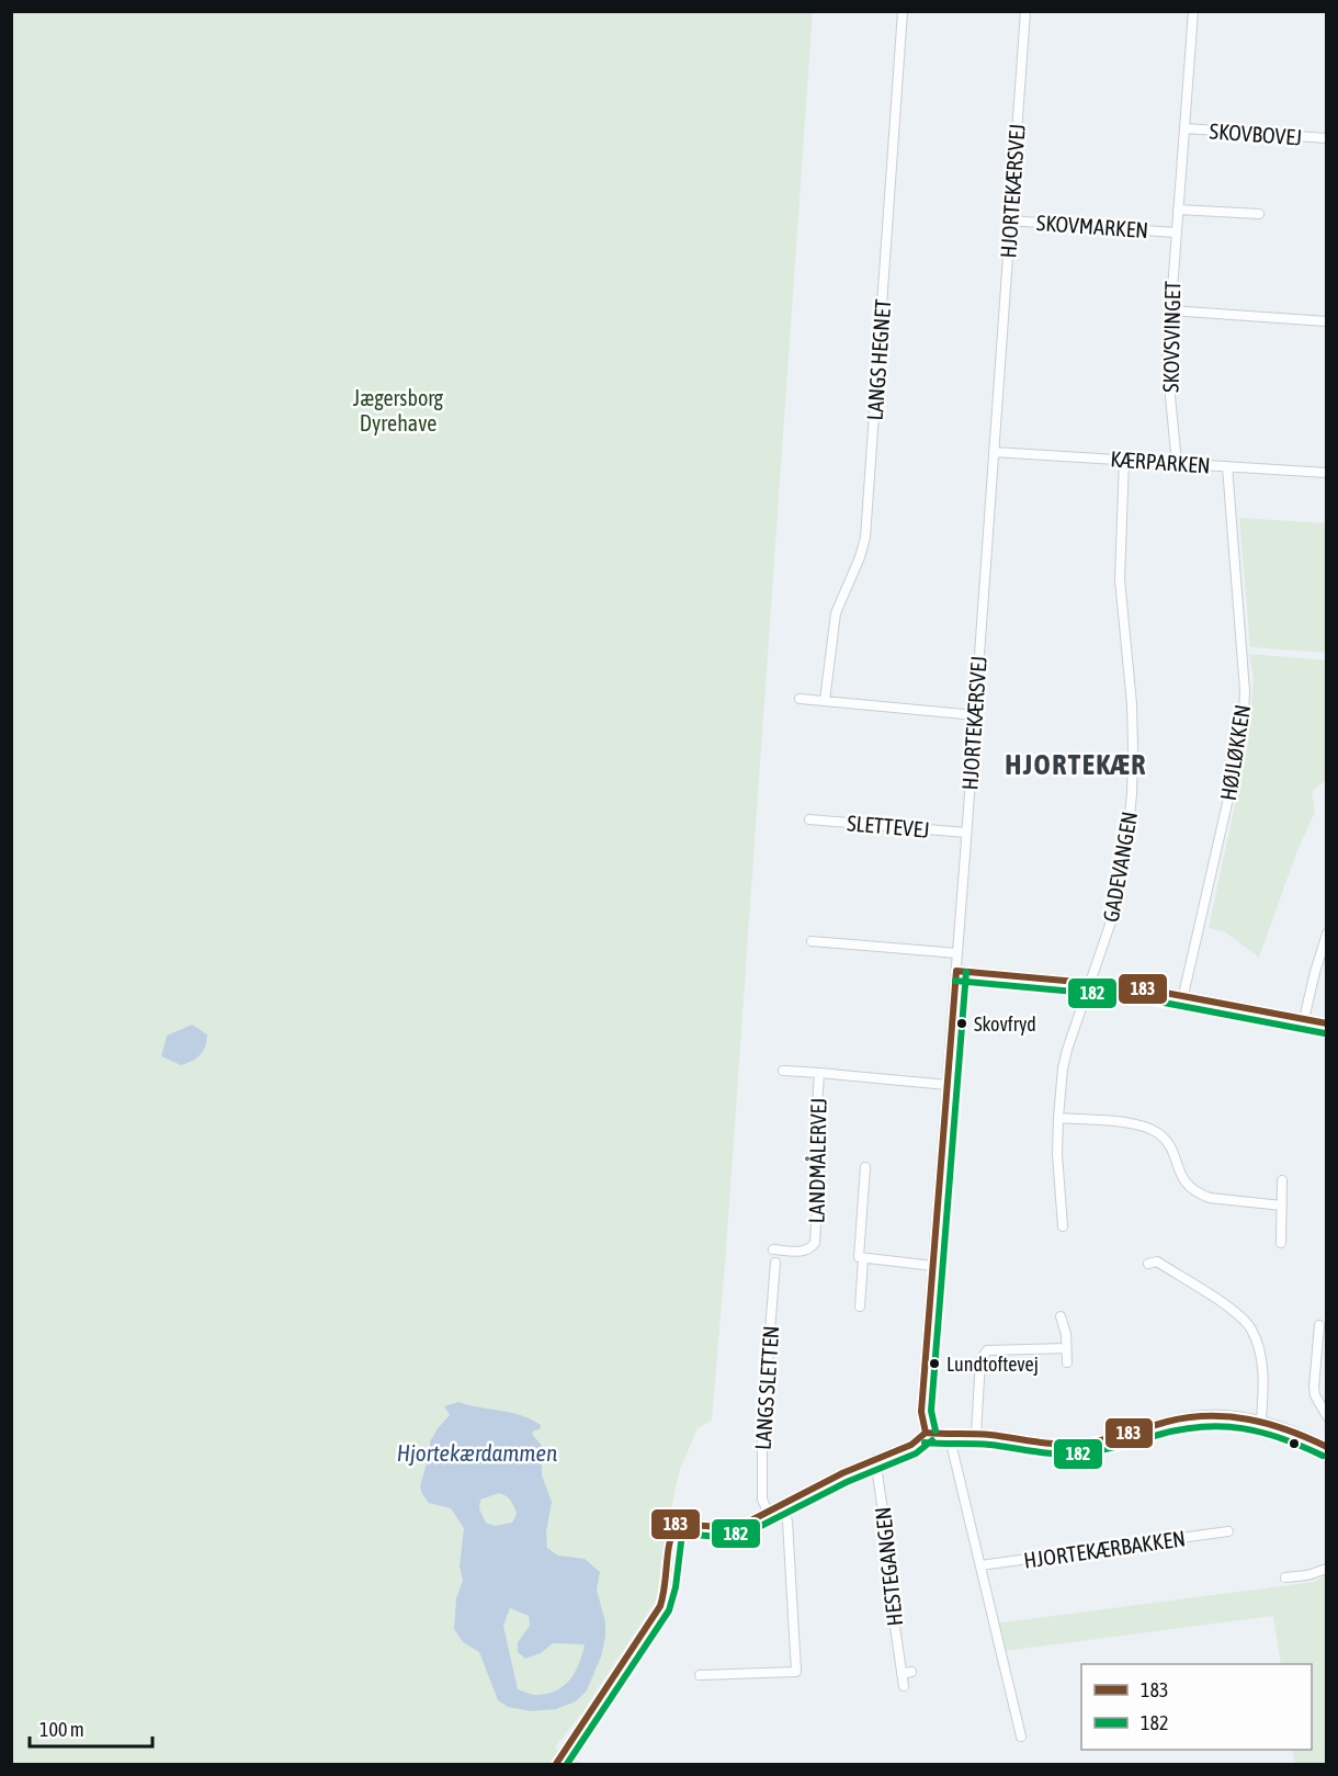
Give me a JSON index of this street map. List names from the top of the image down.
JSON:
{
  "streets": {
    "street": [
      "SKOVBOVEJ",
      "HJORTEKÆRSVEJ",
      "SKOVMARKEN",
      "SKOVSVINGET",
      "LANGS HEGNET",
      "KÆRPARKEN",
      "HØJLØKKEN",
      "SLETTEVEJ",
      "GADEVANGEN",
      "LANDMÅLERVEJ",
      "LANGS SLETTEN",
      "HJORTEKÆRBAKKEN",
      "HESTEGANGEN"
    ]
  },
  "crossings": [
    ["SKOVBOVEJ", "SKOVSVINGET"],
    ["HJORTEKÆRSVEJ", "SKOVMARKEN"],
    ["HJORTEKÆRSVEJ", "KÆRPARKEN"],
    ["HJORTEKÆRSVEJ", "SLETTEVEJ"],
    ["HJORTEKÆRSVEJ", "LANDMÅLERVEJ"],
    ["SKOVMARKEN", "SKOVSVINGET"],
    ["SKOVSVINGET", "KÆRPARKEN"],
    ["KÆRPARKEN", "HØJLØKKEN"],
    ["KÆRPARKEN", "GADEVANGEN"]
  ],
  "districts": ["HJORTEKÆR"],
  "water": ["Hjortekærdammen"],
  "parks": ["Jægersborg Dyrehave"],
  "places": ["Skovfryd", "Lundtoftevej"],
  "lines": ["transit line 183", "transit line 182"],
  "legend": ["183", "182"],
  "scale_bar": "100 m"
}
